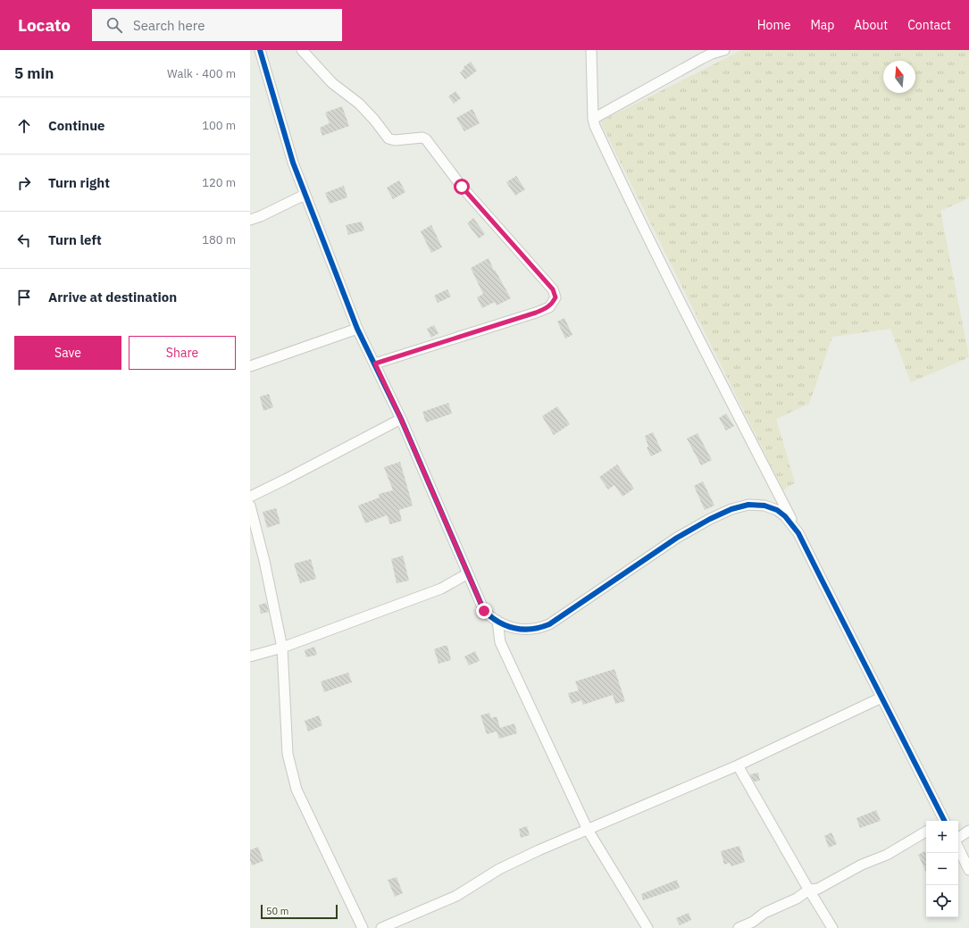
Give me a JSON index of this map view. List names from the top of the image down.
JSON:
{
  "scale_bar": "50 m",
  "north": "top",
  "page": {
    "header": "Locato",
    "search": "Search here",
    "nav": [
      "Home",
      "Map",
      "About",
      "Contact"
    ],
    "heading": ["5 min", "Walk · 400 m"],
    "list": [
      ["Continue", "100 m"],
      ["Turn right", "120 m"],
      ["Turn left", "180 m"],
      "Arrive at destination"
    ],
    "buttons": ["Save", "Share"],
    "map_buttons": ["+", "−"],
    "scale": "50 m"
  }
}
